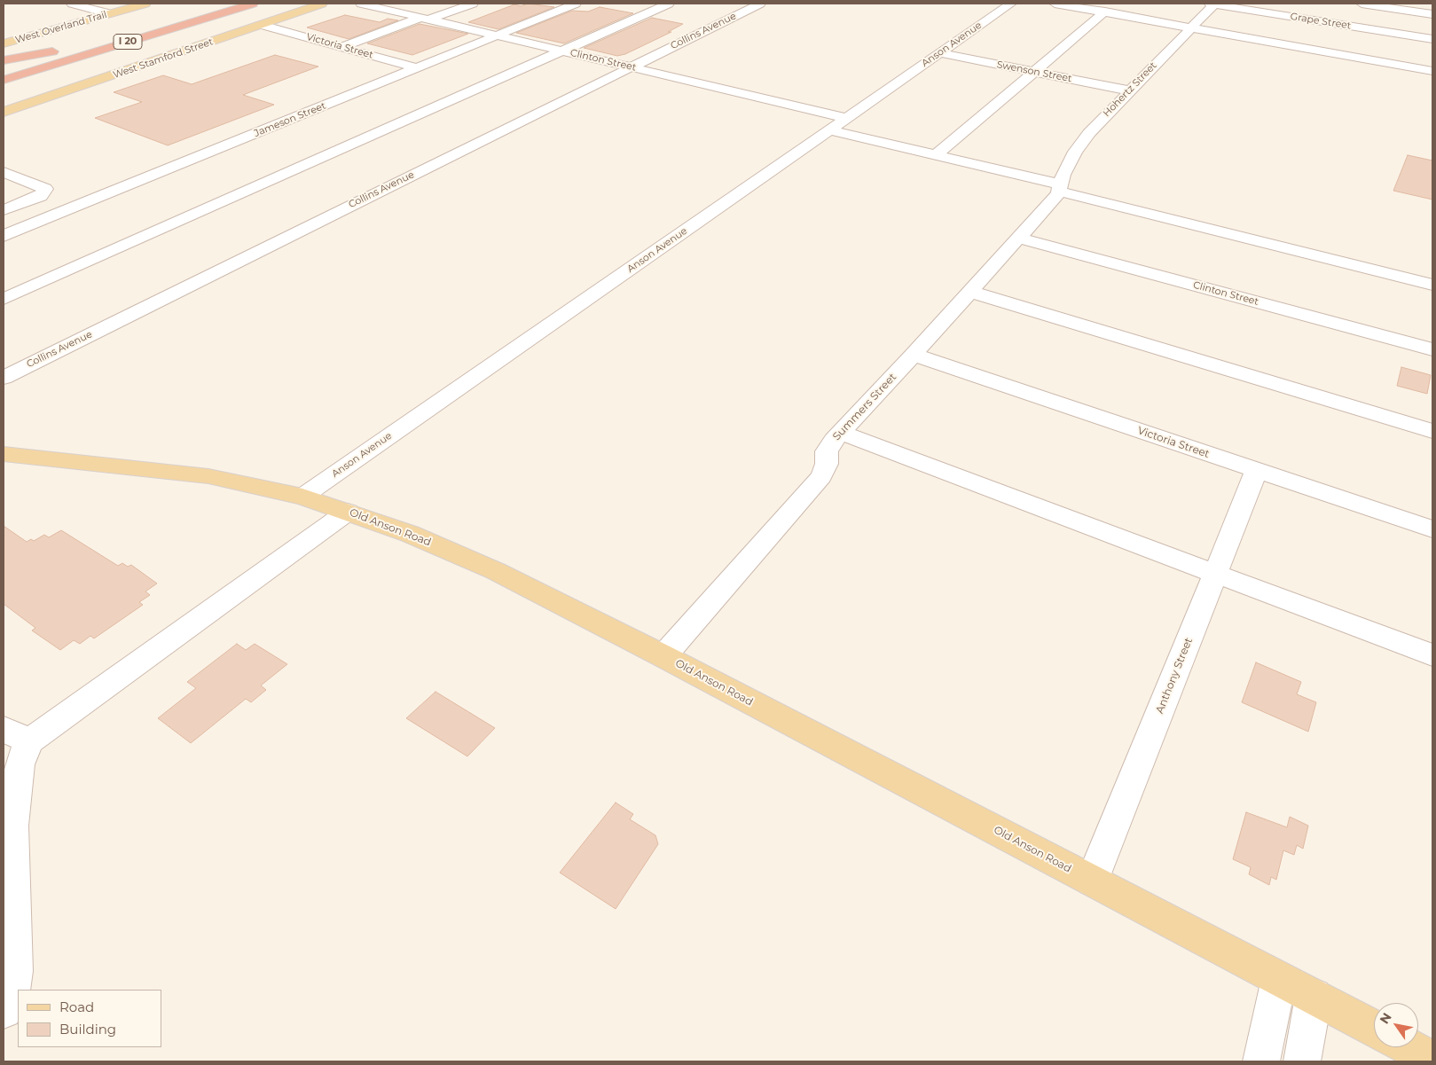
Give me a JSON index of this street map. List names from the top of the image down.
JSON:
{
  "streets": {
    "highway": ["I 20"],
    "main road": ["West Overland Trail", "West Stamford Street", "Old Anson Road"],
    "street": [
      "Grape Street",
      "Collins Avenue",
      "Anson Avenue",
      "Victoria Street",
      "Clinton Street",
      "Swenson Street",
      "Hohertz Street",
      "Jameson Street",
      "Summers Street",
      "Anthony Street"
    ]
  },
  "crossings": [
    ["Grape Street", "Hohertz Street"],
    ["Collins Avenue", "Clinton Street"],
    ["Anson Avenue", "Clinton Street"],
    ["Anson Avenue", "Swenson Street"],
    ["Anson Avenue", "Old Anson Road"],
    ["Victoria Street", "West Stamford Street"],
    ["Victoria Street", "Jameson Street"],
    ["Victoria Street", "Summers Street"],
    ["Victoria Street", "Anthony Street"],
    ["Clinton Street", "Jameson Street"],
    ["Clinton Street", "Summers Street"],
    ["Swenson Street", "Hohertz Street"],
    ["Hohertz Street", "Summers Street"],
    ["Summers Street", "Old Anson Road"],
    ["Old Anson Road", "Anthony Street"]
  ],
  "legend": ["Road", "Building"],
  "north": "top left"
}
